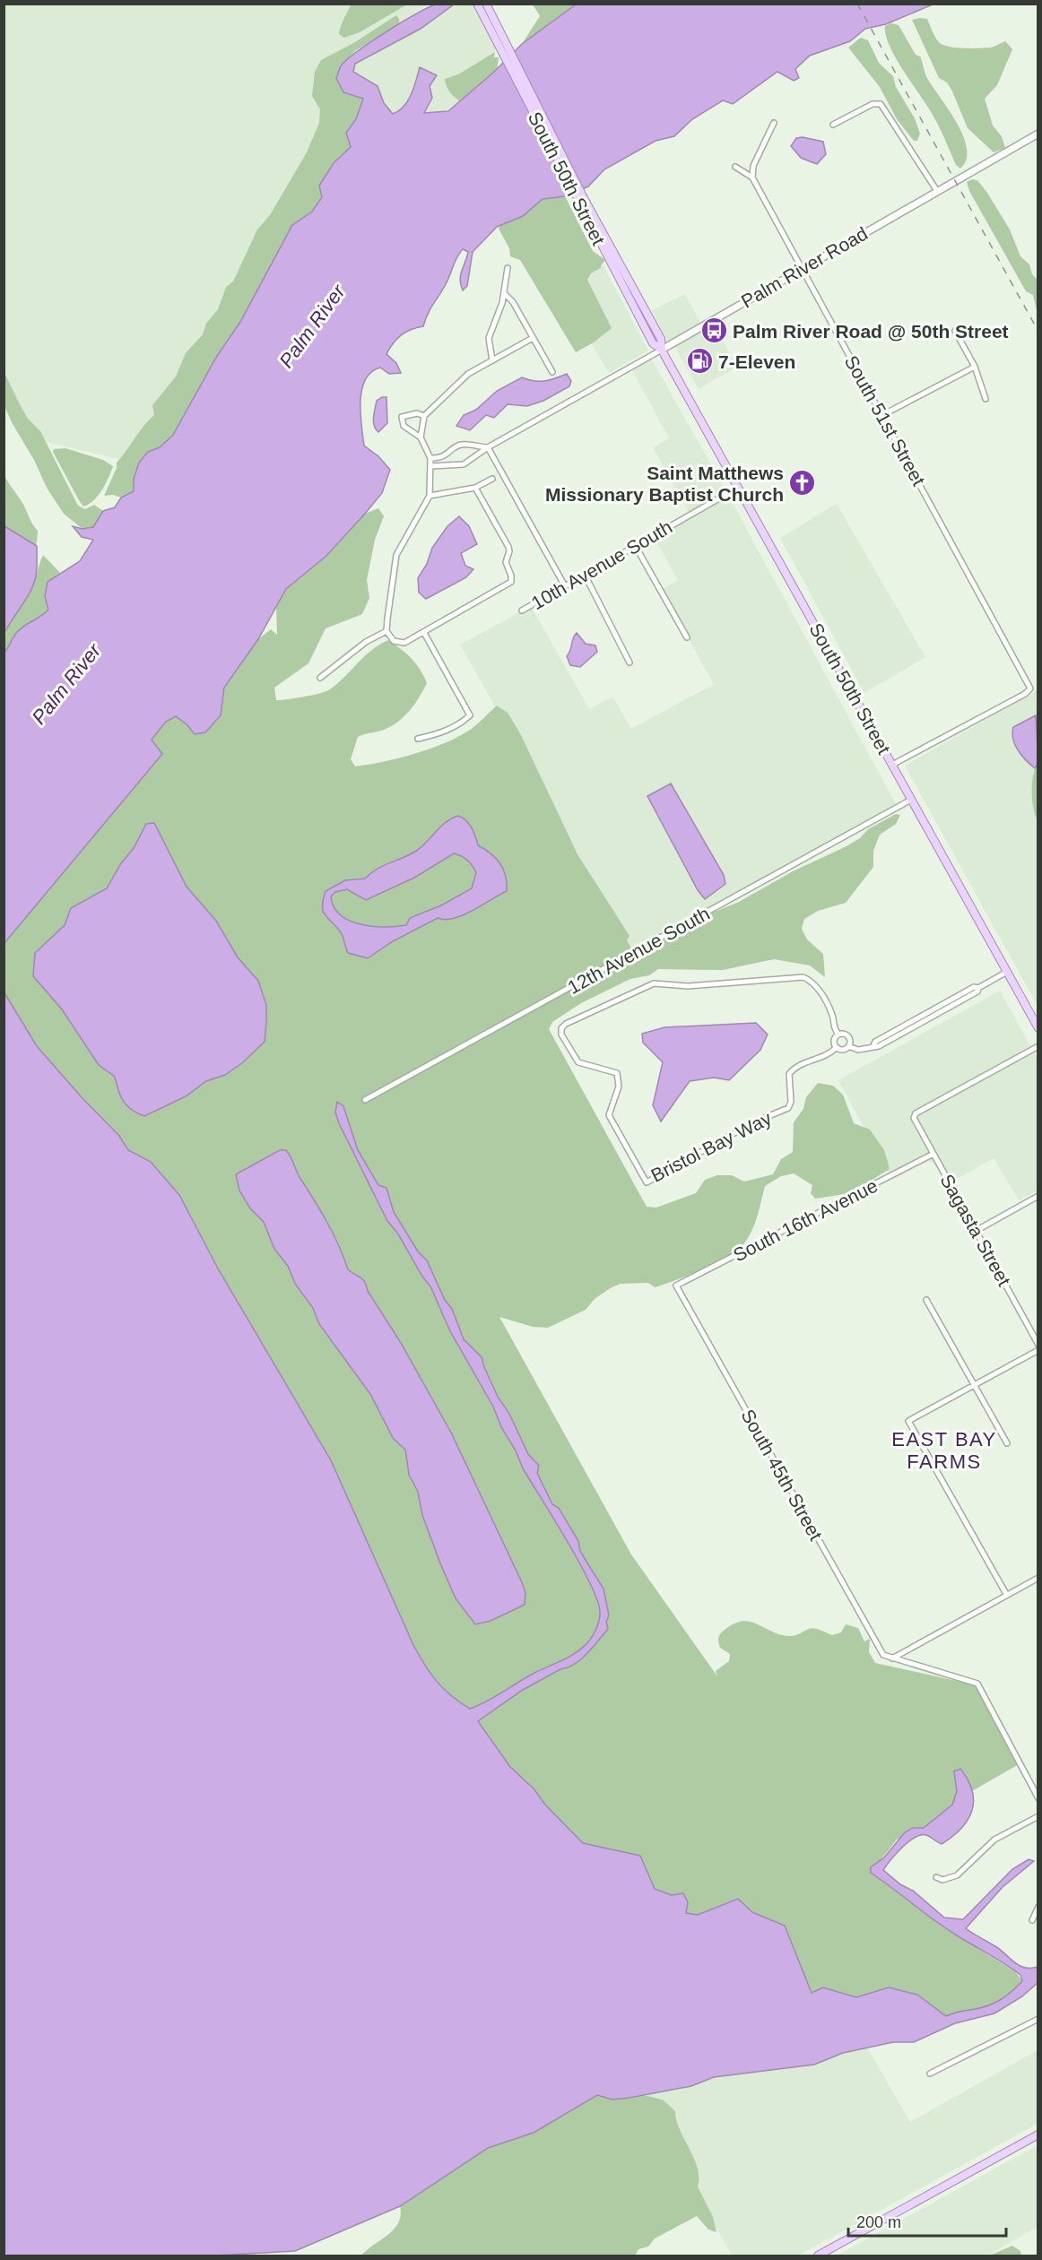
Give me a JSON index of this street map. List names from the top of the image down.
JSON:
{
  "streets": {
    "main road": ["South 50th Street"],
    "street": [
      "Palm River Road",
      "South 51st Street",
      "10th Avenue South",
      "12th Avenue South",
      "Bristol Bay Way",
      "South 16th Avenue",
      "Sagasta Street",
      "South 45th Street"
    ]
  },
  "crossings": [
    ["South 50th Street", "Palm River Road"],
    ["South 50th Street", "South 51st Street"],
    ["South 50th Street", "10th Avenue South"],
    ["South 50th Street", "12th Avenue South"],
    ["Palm River Road", "South 51st Street"],
    ["South 16th Avenue", "Sagasta Street"],
    ["South 16th Avenue", "South 45th Street"]
  ],
  "districts": ["EAST BAY FARMS"],
  "water": ["Palm River"],
  "places": {
    "bus stop": ["Palm River Road @ 50th Street"],
    "fuel station": ["7-Eleven"],
    "church": ["Saint Matthews Missionary Baptist Church"]
  },
  "scale_bar": "200 m"
}
